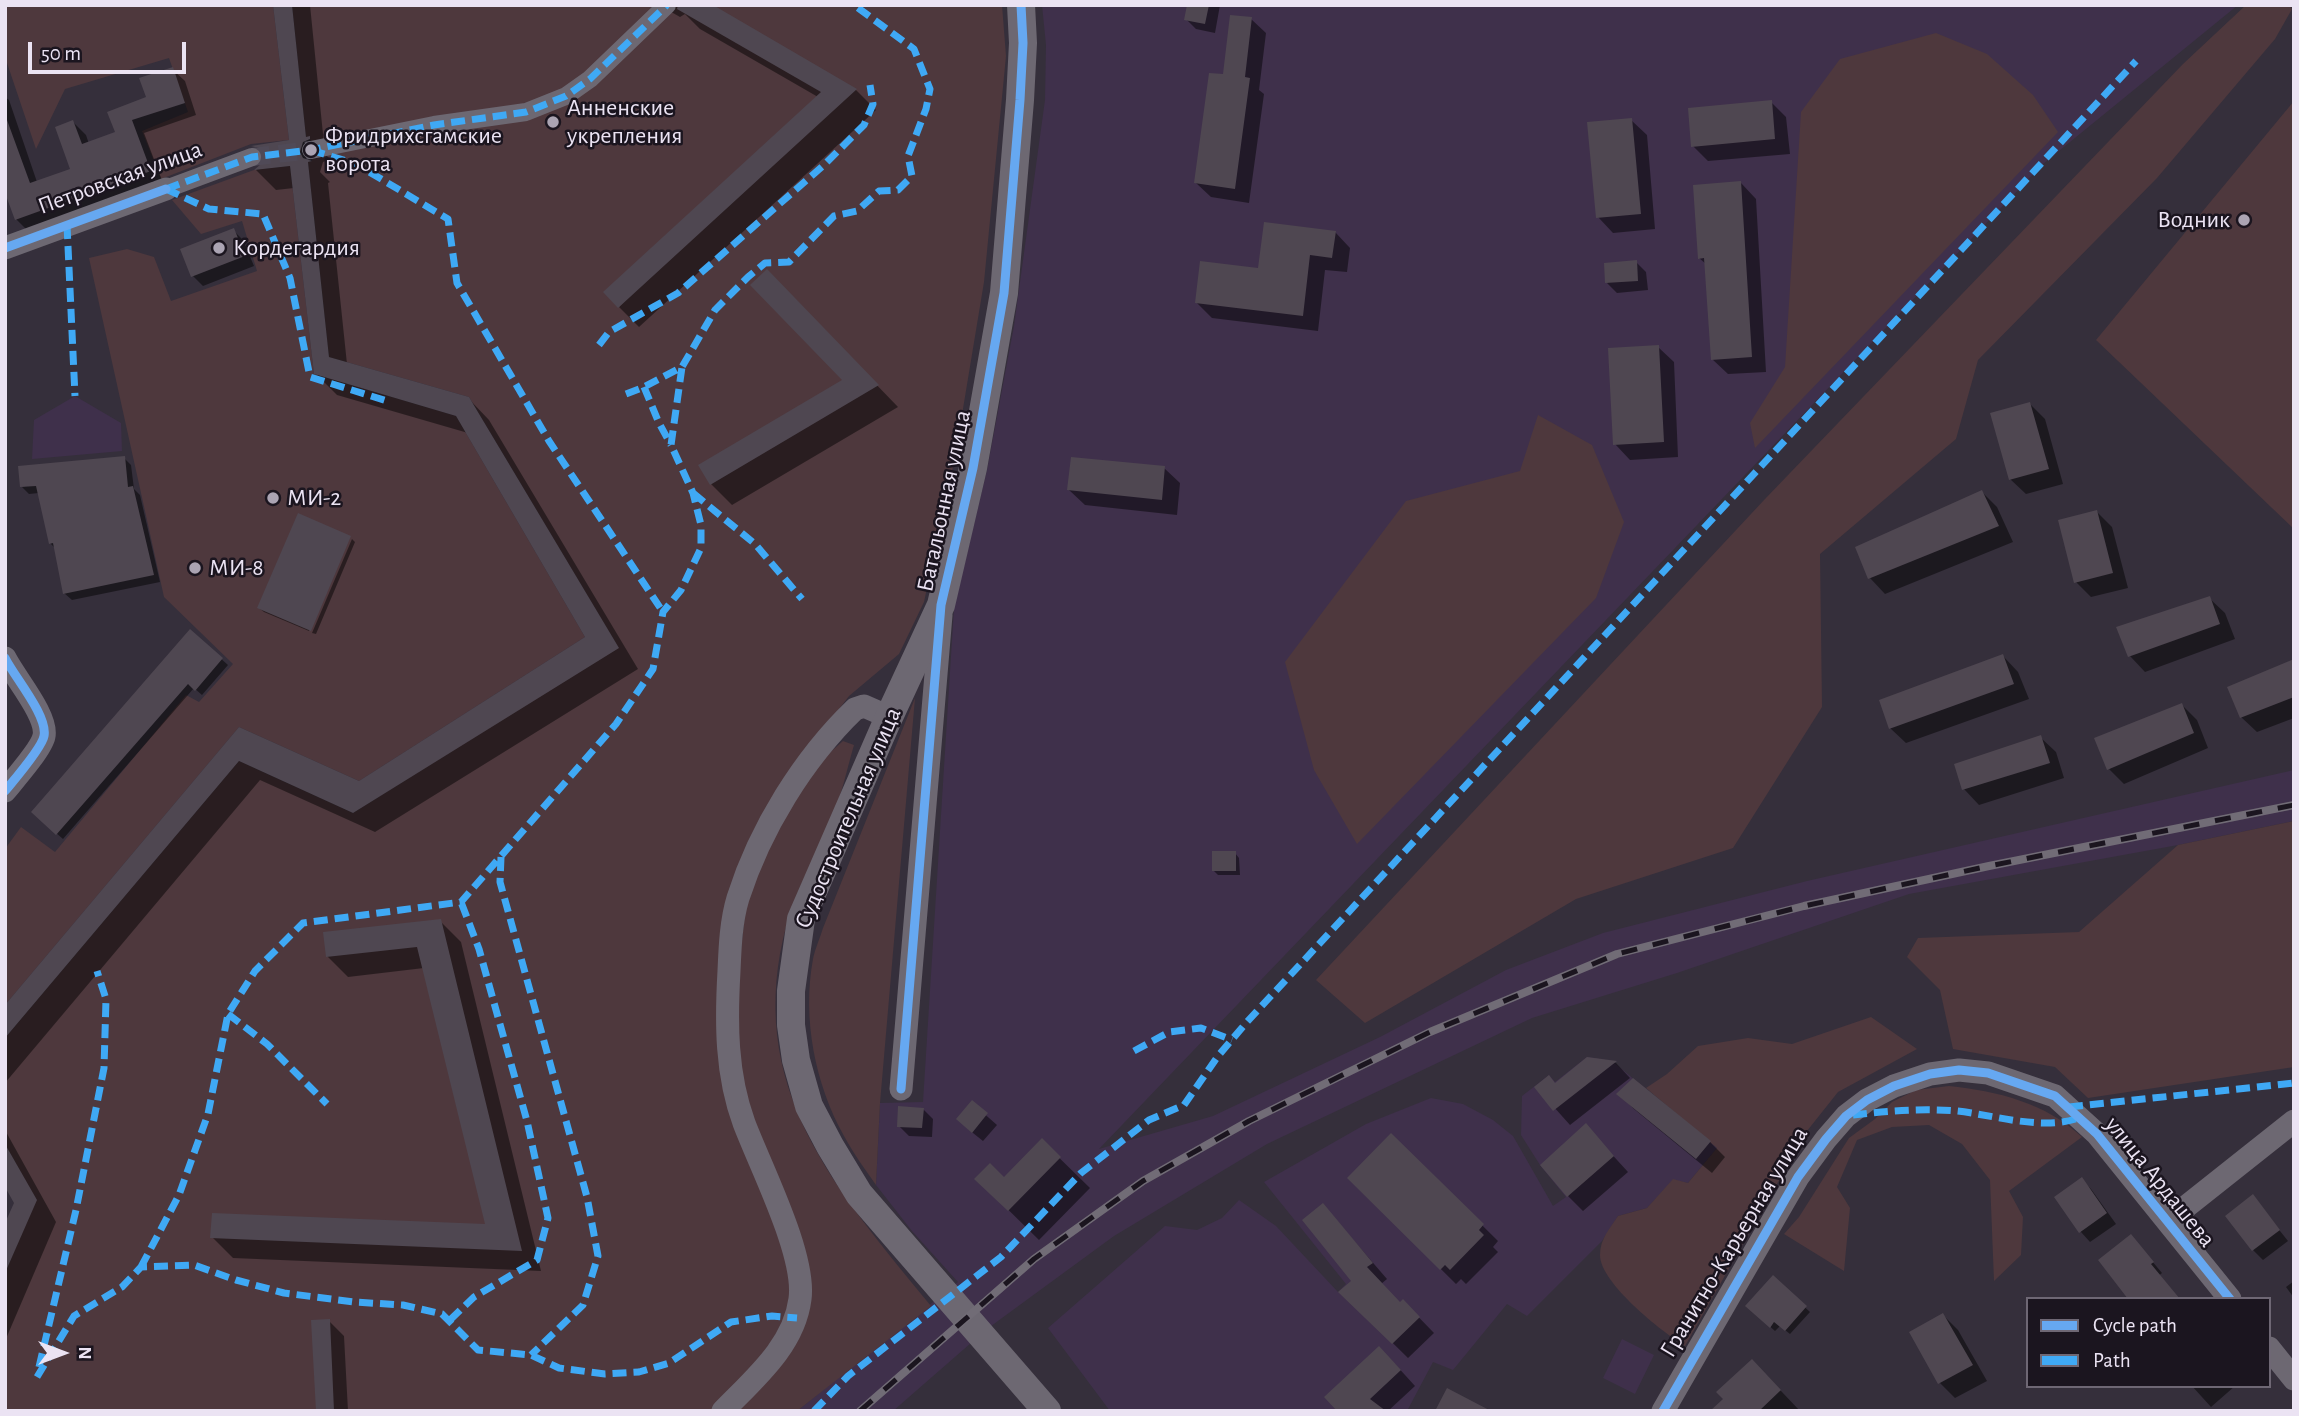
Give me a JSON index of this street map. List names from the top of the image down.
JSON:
{
  "streets": {
    "street": [
      "Петровская улица",
      "Батальонная улица",
      "Судостроительная улица",
      "улица Ардашева",
      "Гранитно-Карьерная улица"
    ]
  },
  "crossings": [
    ["Батальонная улица", "Судостроительная улица"],
    ["улица Ардашева", "Гранитно-Карьерная улица"]
  ],
  "places": [
    "Анненские укрепления",
    "Фридрихсгамские ворота",
    "Водник",
    "Кордегардия",
    "МИ-2",
    "МИ-8"
  ],
  "legend": ["Cycle path", "Path"],
  "scale_bar": "50 m",
  "north": "right"
}
